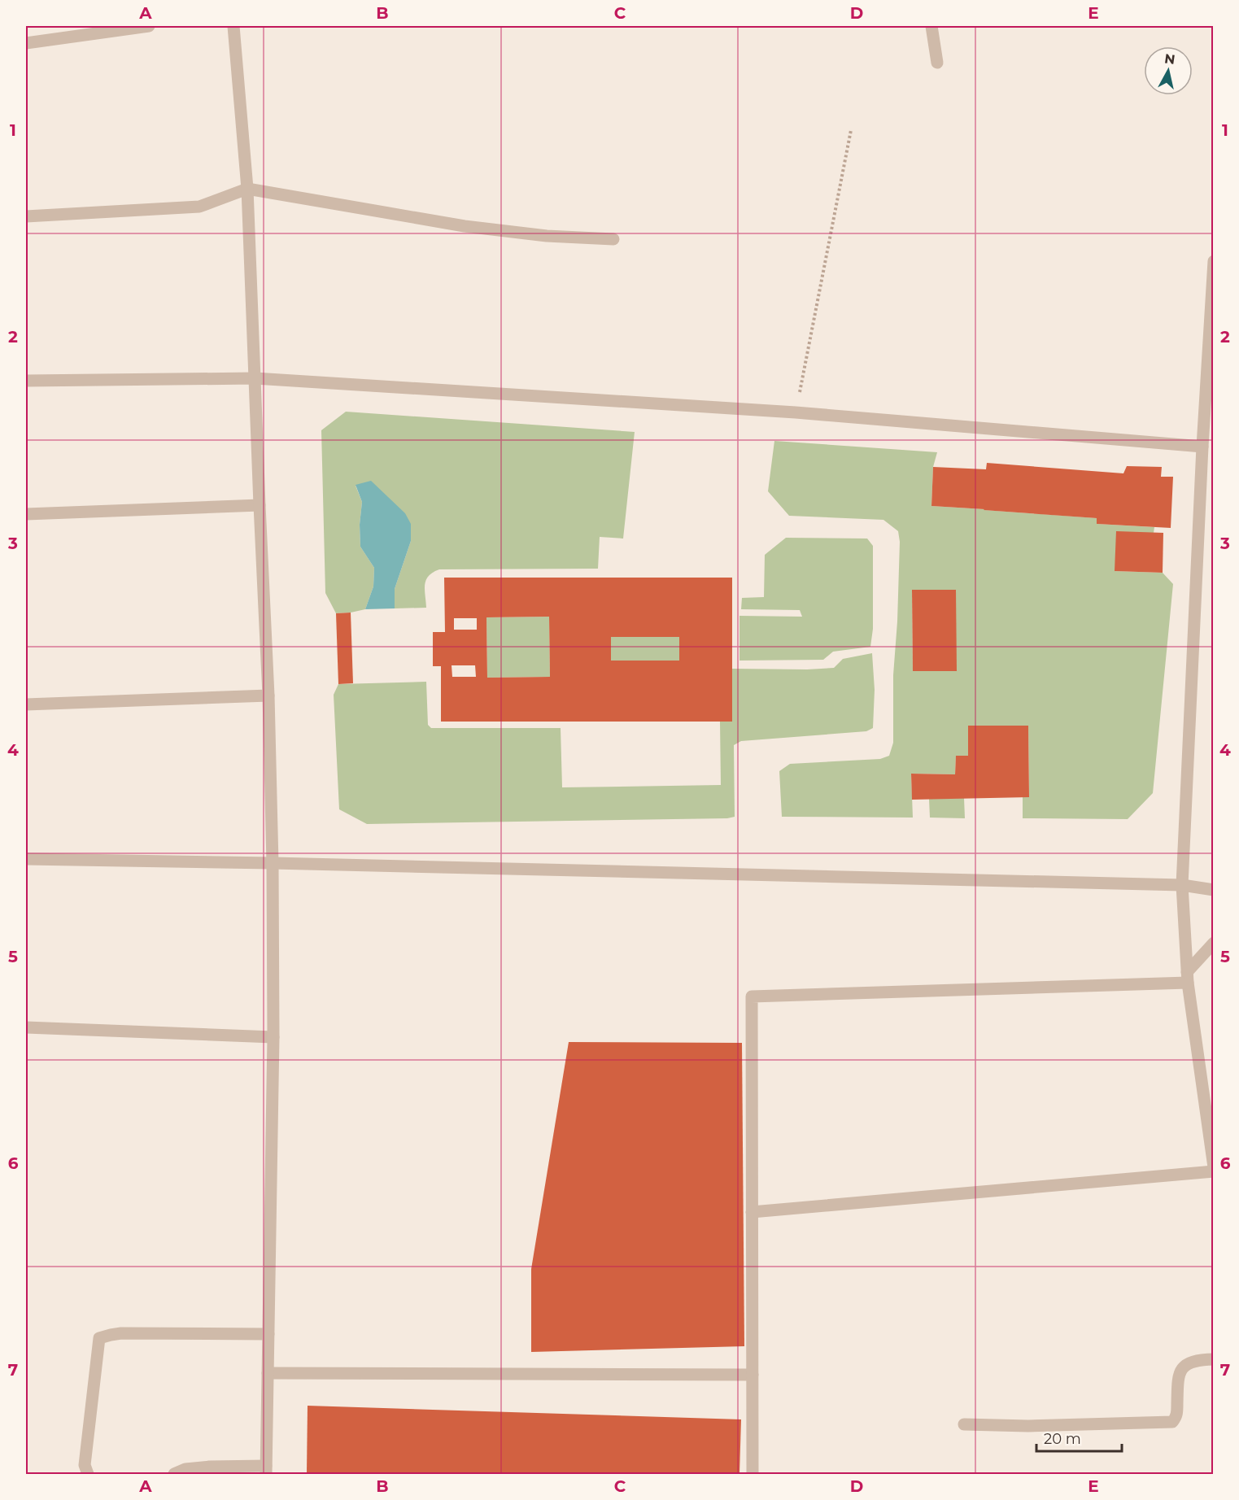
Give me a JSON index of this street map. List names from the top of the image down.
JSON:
{
  "scale_bar": "20 m",
  "north": "top",
  "grid": {
    "columns": [
      "A",
      "B",
      "C",
      "D",
      "E"
    ],
    "rows": [
      "1",
      "2",
      "3",
      "4",
      "5",
      "6",
      "7"
    ]
  }
}
